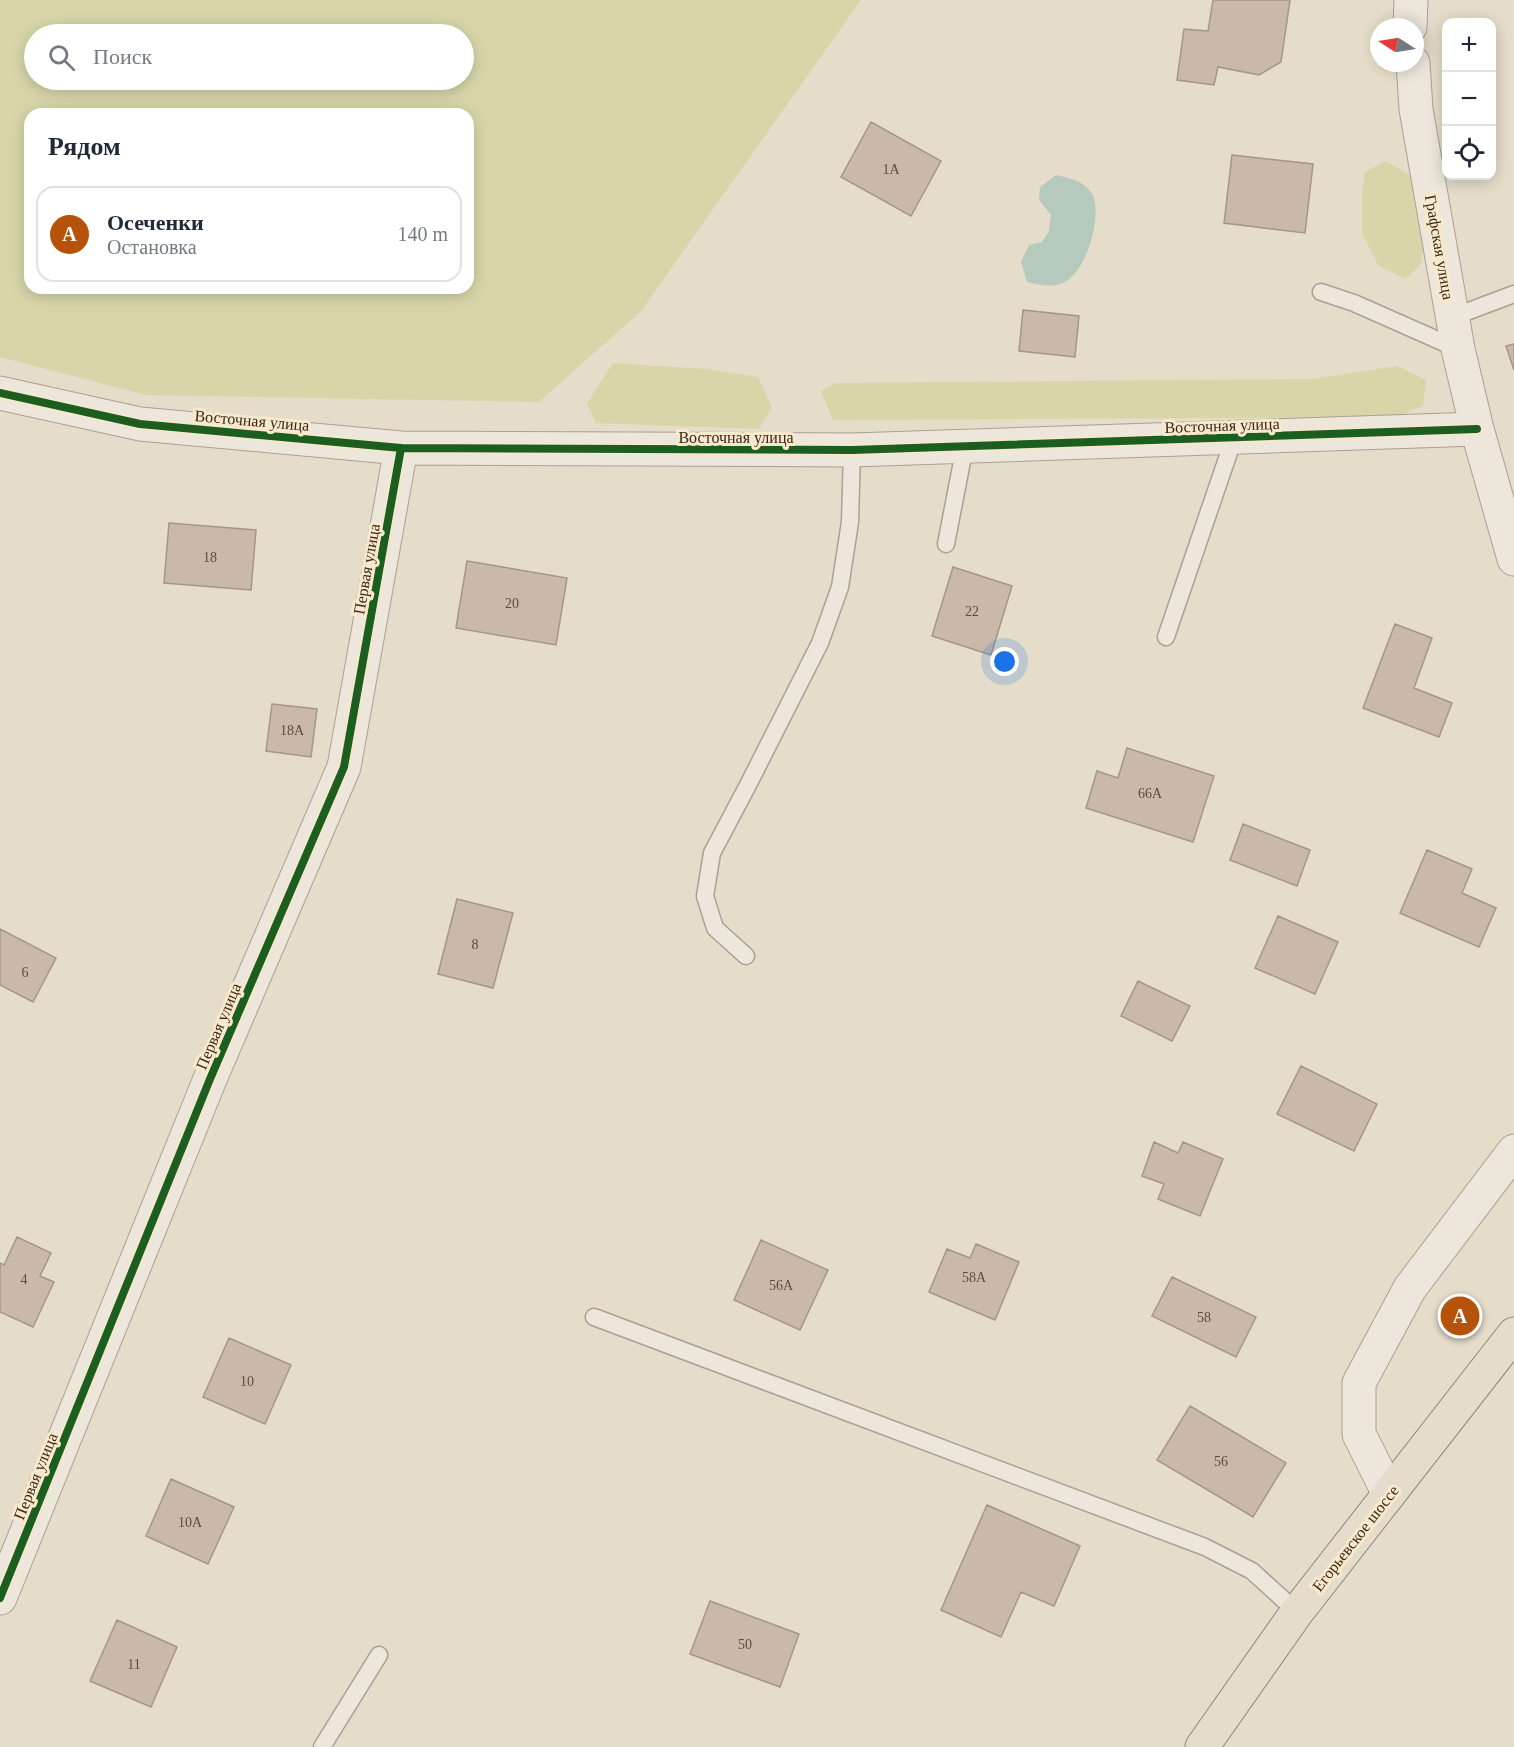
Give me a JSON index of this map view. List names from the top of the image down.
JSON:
{
  "streets": {
    "main road": ["Егорьевское шоссе"],
    "street": ["Графская улица", "Восточная улица", "Первая улица"]
  },
  "crossings": [
    ["Графская улица", "Восточная улица"],
    ["Восточная улица", "Первая улица"]
  ],
  "house_numbers": [
    "1А",
    "18",
    "20",
    "22",
    "18А",
    "66А",
    "8",
    "6",
    "58А",
    "4",
    "56А",
    "58",
    "10",
    "56",
    "10А",
    "50",
    "11"
  ],
  "north": "left",
  "page": {
    "map_buttons": ["+", "−"],
    "search": "Поиск",
    "heading": "Рядом",
    "list": [
      {
        "mark": "A",
        "name": "Осеченки",
        "note": "Остановка",
        "value": "140 m"
      }
    ],
    "pins": "A"
  }
}
